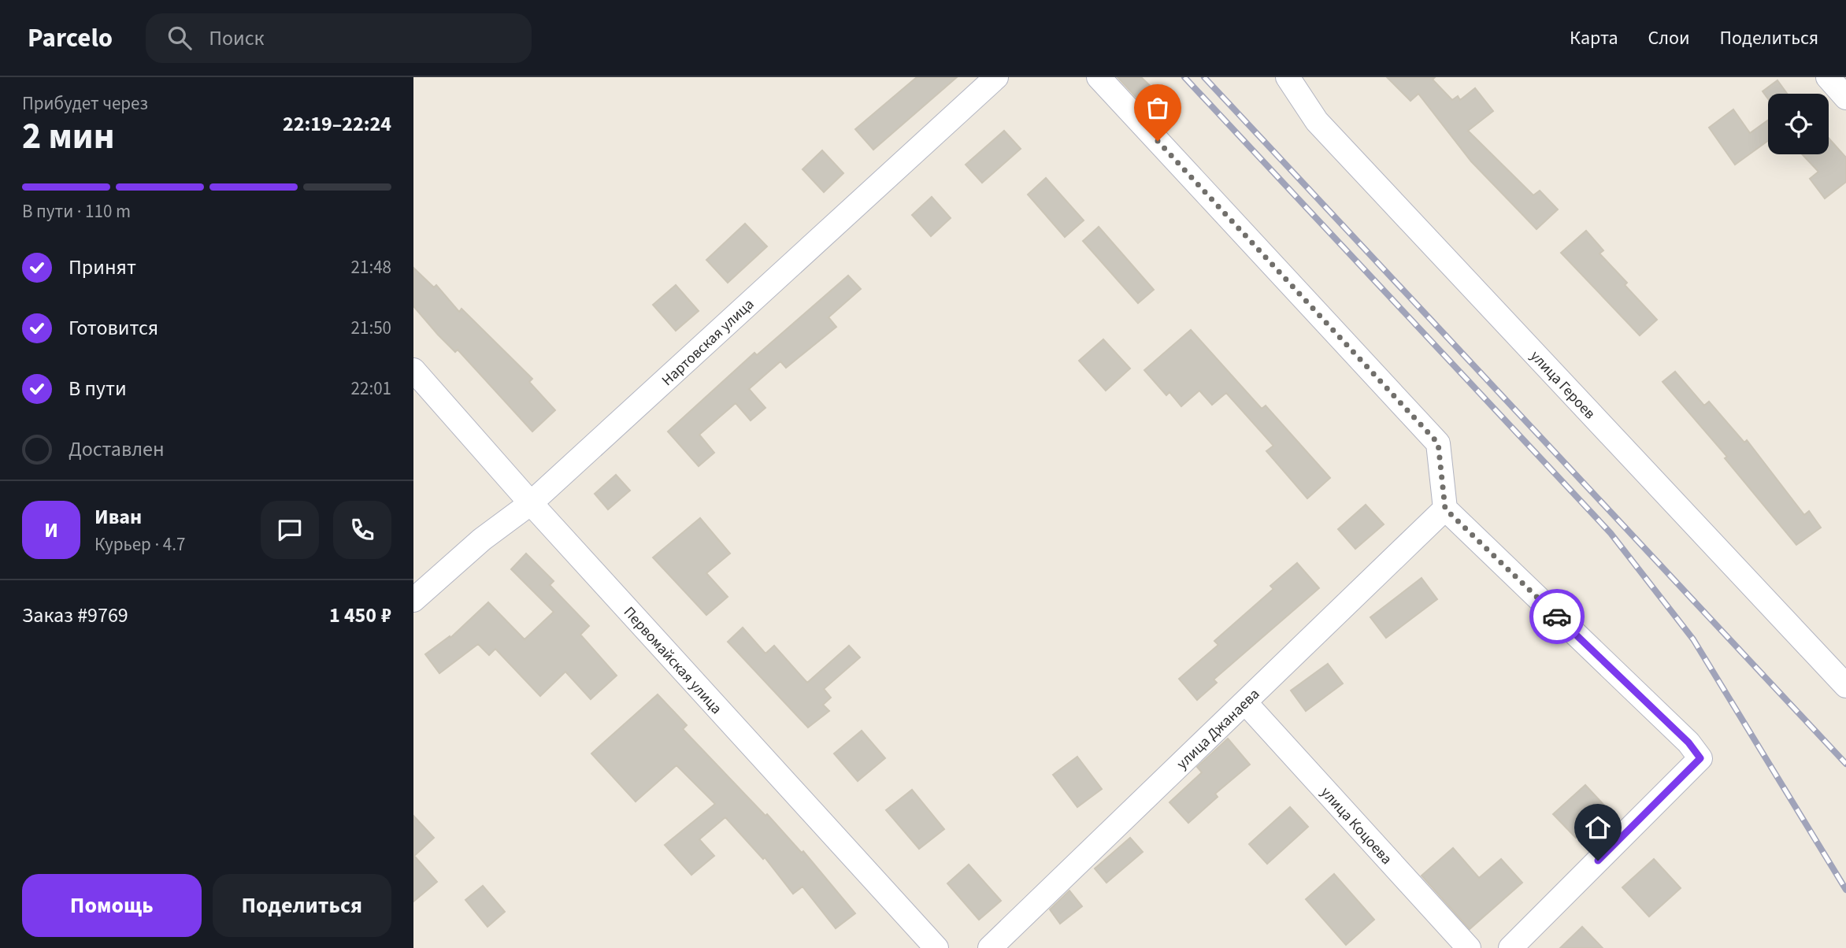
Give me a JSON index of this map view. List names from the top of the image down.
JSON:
{
  "streets": {
    "street": [
      "Нартовская улица",
      "улица Героев",
      "Первомайская улица",
      "улица Джанаева",
      "улица Коцоева"
    ]
  },
  "crossings": [
    ["Нартовская улица", "Первомайская улица"],
    ["улица Джанаева", "улица Коцоева"]
  ],
  "page": {
    "header": "Parcelo",
    "search": "Поиск",
    "nav": ["Карта", "Слои", "Поделиться"],
    "heading": ["2 мин", "Прибудет через", "22:19–22:24"],
    "panel": [
      "Иван",
      "Курьер · 4.7",
      "Заказ #9769",
      "1 450 ₽"
    ],
    "bar": "В пути · 110 m",
    "list": [
      ["Принят", "21:48"],
      ["Готовится", "21:50"],
      ["В пути", "22:01"],
      "Доставлен"
    ],
    "round": "И",
    "buttons": ["Помощь", "Поделиться"]
  }
}
